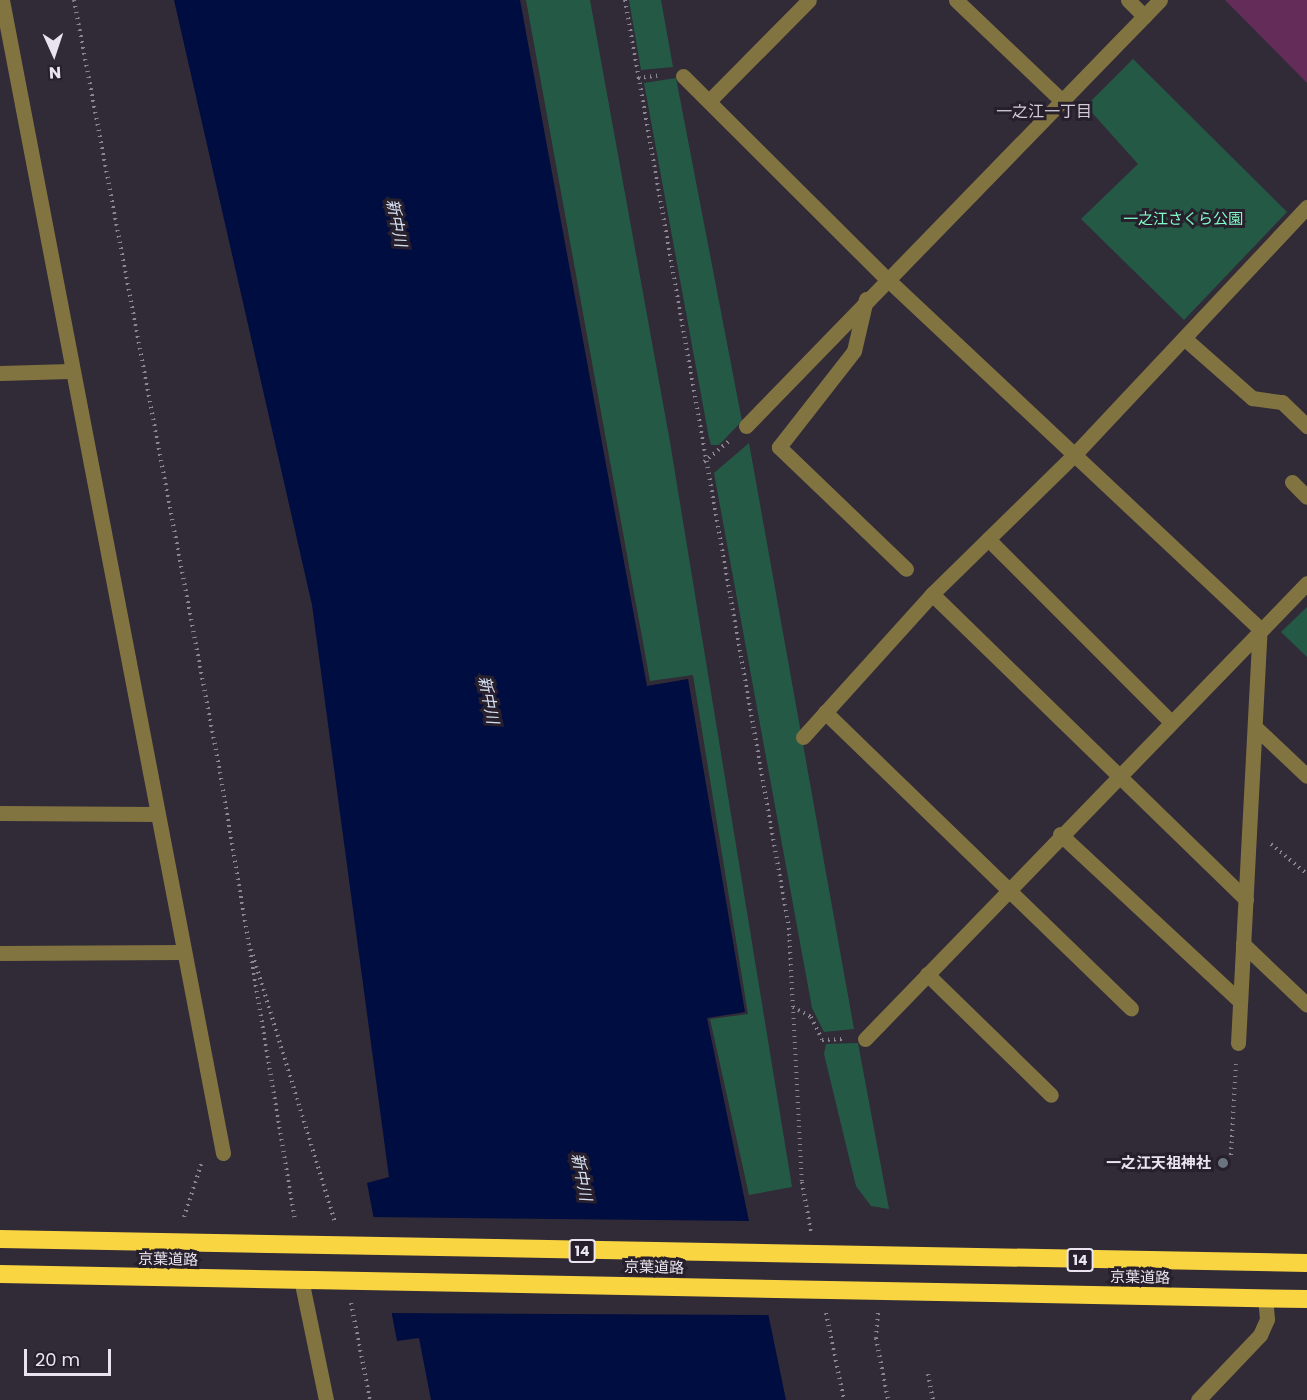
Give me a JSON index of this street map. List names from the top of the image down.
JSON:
{
  "streets": {
    "highway": ["14", "京葉道路"]
  },
  "districts": ["一之江一丁目"],
  "water": ["新中川"],
  "parks": ["一之江さくら公園"],
  "places": ["一之江天祖神社"],
  "scale_bar": "20 m",
  "north": "bottom"
}
